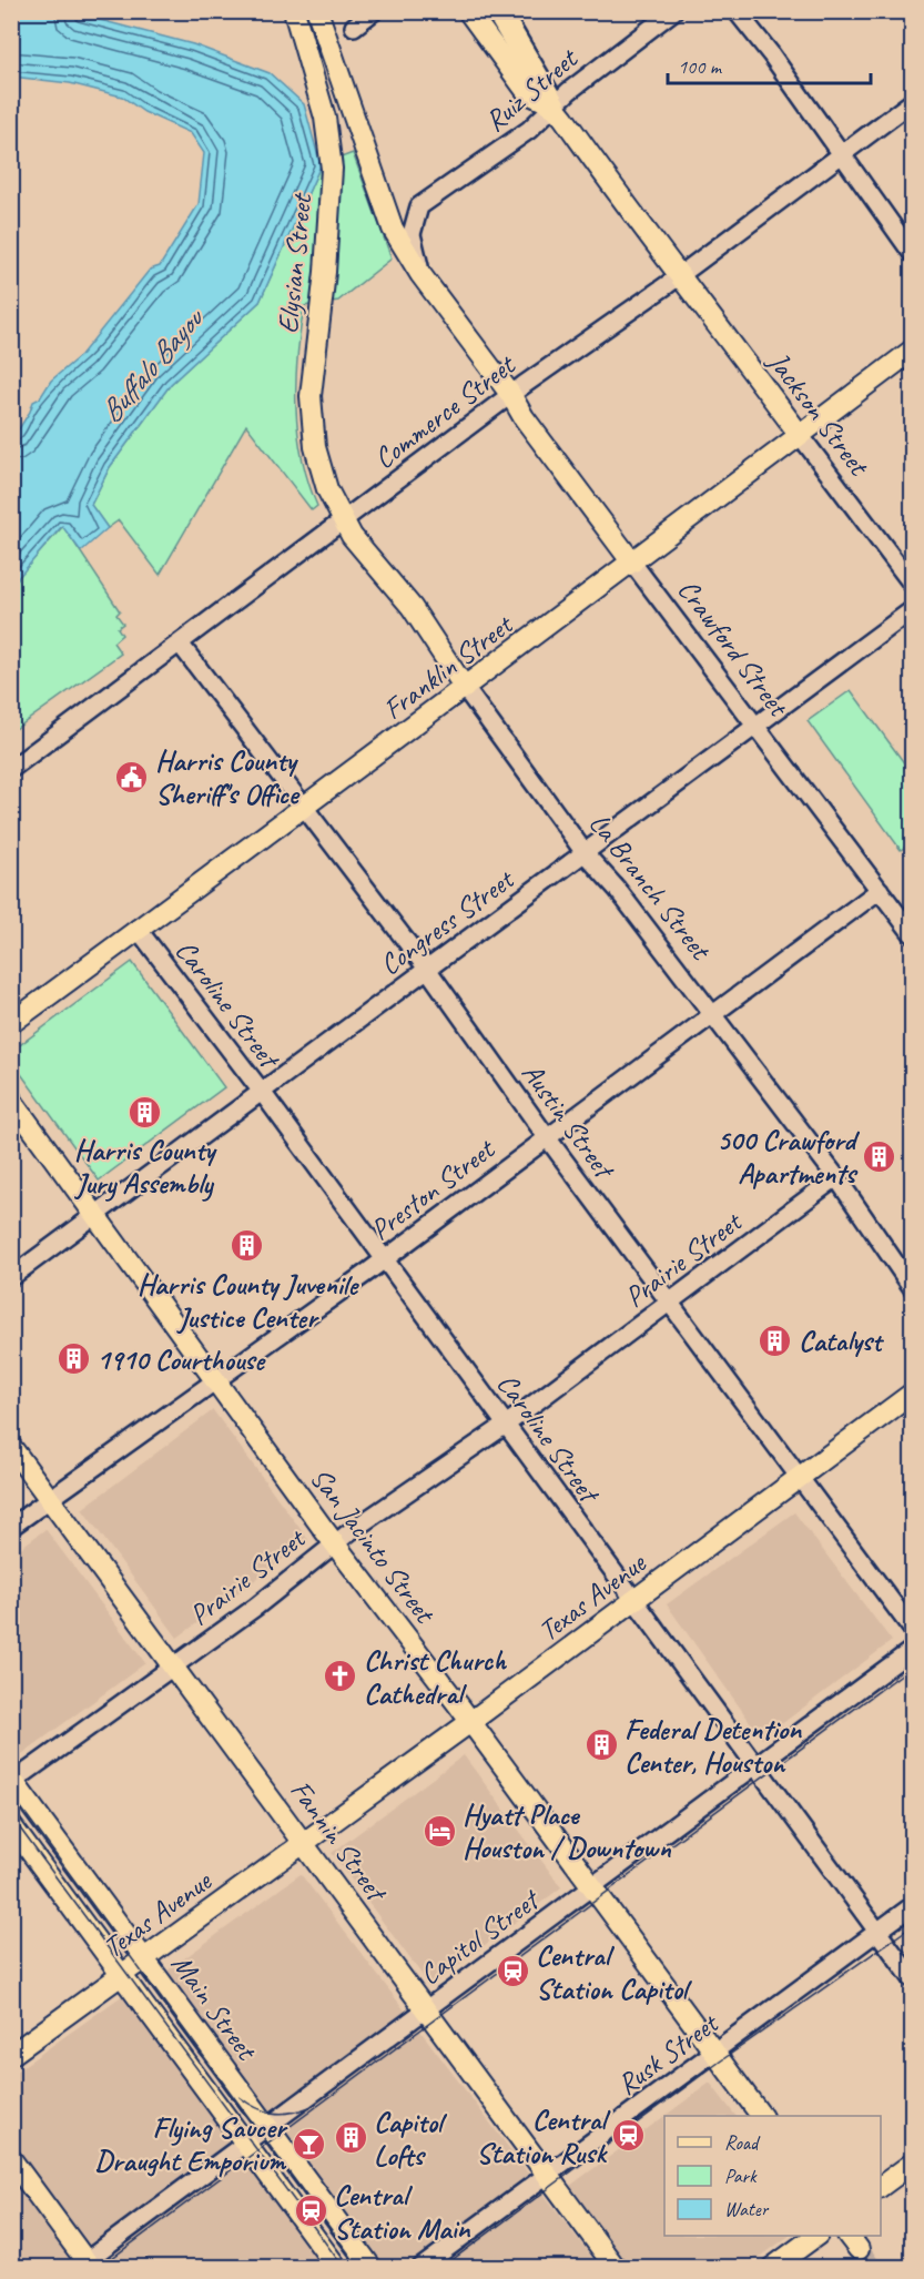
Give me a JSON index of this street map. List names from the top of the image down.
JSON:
{
  "streets": {
    "main road": [
      "Elysian Street",
      "Jackson Street",
      "Crawford Street",
      "Franklin Street",
      "La Branch Street",
      "San Jacinto Street",
      "Texas Avenue",
      "Fannin Street",
      "Main Street"
    ],
    "street": [
      "Ruiz Street",
      "Commerce Street",
      "Congress Street",
      "Caroline Street",
      "Austin Street",
      "Preston Street",
      "Prairie Street",
      "Capitol Street",
      "Rusk Street"
    ]
  },
  "crossings": [
    ["Ruiz Street", "Jackson Street"],
    ["Elysian Street", "Commerce Street"],
    ["Elysian Street", "La Branch Street"],
    ["Commerce Street", "Jackson Street"],
    ["Commerce Street", "Crawford Street"],
    ["Commerce Street", "La Branch Street"],
    ["Commerce Street", "Austin Street"],
    ["Jackson Street", "Franklin Street"],
    ["Crawford Street", "Franklin Street"],
    ["Crawford Street", "Congress Street"],
    ["Crawford Street", "Preston Street"],
    ["Franklin Street", "La Branch Street"],
    ["Franklin Street", "Caroline Street"],
    ["Franklin Street", "Austin Street"],
    ["La Branch Street", "Congress Street"],
    ["La Branch Street", "Preston Street"],
    ["La Branch Street", "Prairie Street"],
    ["Congress Street", "Caroline Street"],
    ["Congress Street", "Austin Street"],
    ["Congress Street", "San Jacinto Street"],
    ["Caroline Street", "Preston Street"],
    ["Caroline Street", "Prairie Street"],
    ["Caroline Street", "Texas Avenue"],
    ["Caroline Street", "Capitol Street"],
    ["Caroline Street", "Rusk Street"],
    ["Austin Street", "Preston Street"],
    ["Austin Street", "Prairie Street"],
    ["Austin Street", "Texas Avenue"],
    ["Preston Street", "San Jacinto Street"],
    ["Preston Street", "Fannin Street"],
    ["Prairie Street", "San Jacinto Street"],
    ["Prairie Street", "Fannin Street"],
    ["Prairie Street", "Main Street"],
    ["San Jacinto Street", "Texas Avenue"],
    ["San Jacinto Street", "Capitol Street"],
    ["San Jacinto Street", "Rusk Street"],
    ["Texas Avenue", "Fannin Street"],
    ["Texas Avenue", "Main Street"],
    ["Fannin Street", "Capitol Street"],
    ["Fannin Street", "Rusk Street"],
    ["Capitol Street", "Main Street"]
  ],
  "water": ["Buffalo Bayou"],
  "places": {
    "public building": ["Harris County Sheriff's Office"],
    "building": [
      "Harris County Jury Assembly",
      "500 Crawford Apartments",
      "Harris County Juvenile Justice Center",
      "Catalyst",
      "1910 Courthouse",
      "Federal Detention Center, Houston",
      "Capitol Lofts"
    ],
    "church": ["Christ Church Cathedral"],
    "hotel": ["Hyatt Place Houston / Downtown"],
    "station": ["Central Station Capitol", "Central Station Rusk", "Central Station Main"],
    "bar": ["Flying Saucer Draught Emporium"]
  },
  "legend": ["Road", "Park", "Water"],
  "scale_bar": "100 m"
}
